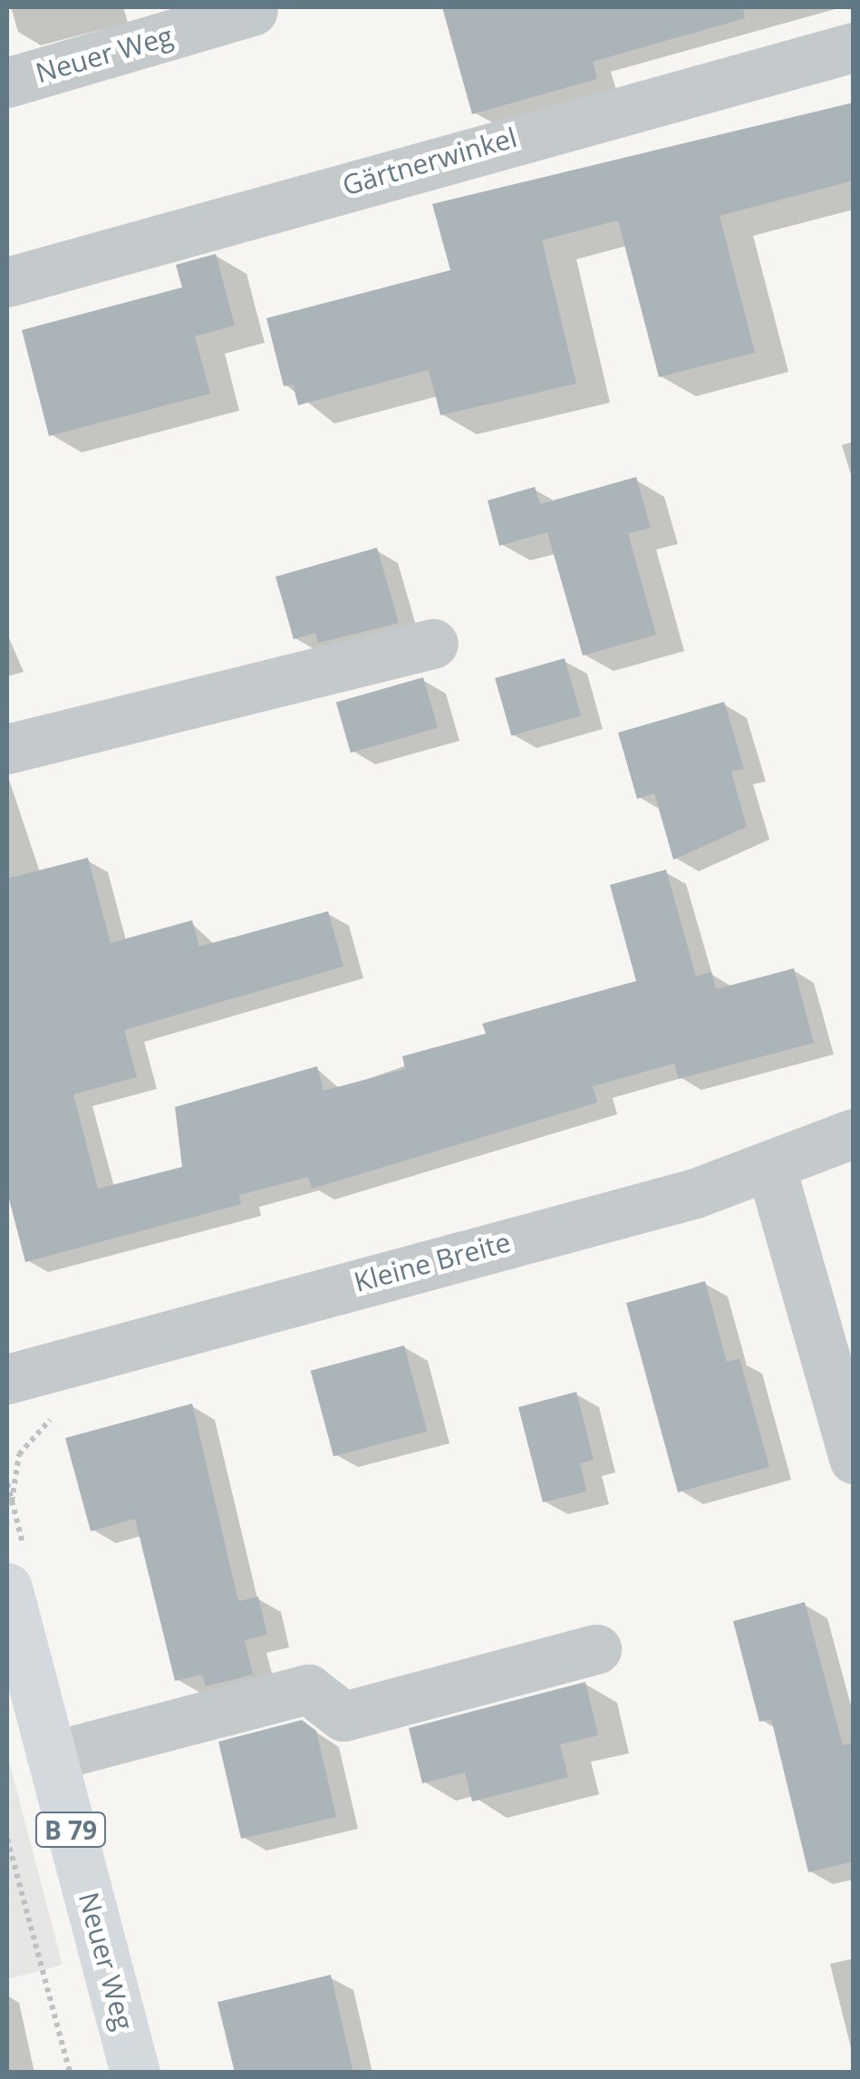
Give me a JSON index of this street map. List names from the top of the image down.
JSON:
{
  "streets": {
    "main road": ["Neuer Weg", "B 79"],
    "street": ["Gärtnerwinkel", "Kleine Breite"]
  }
}
